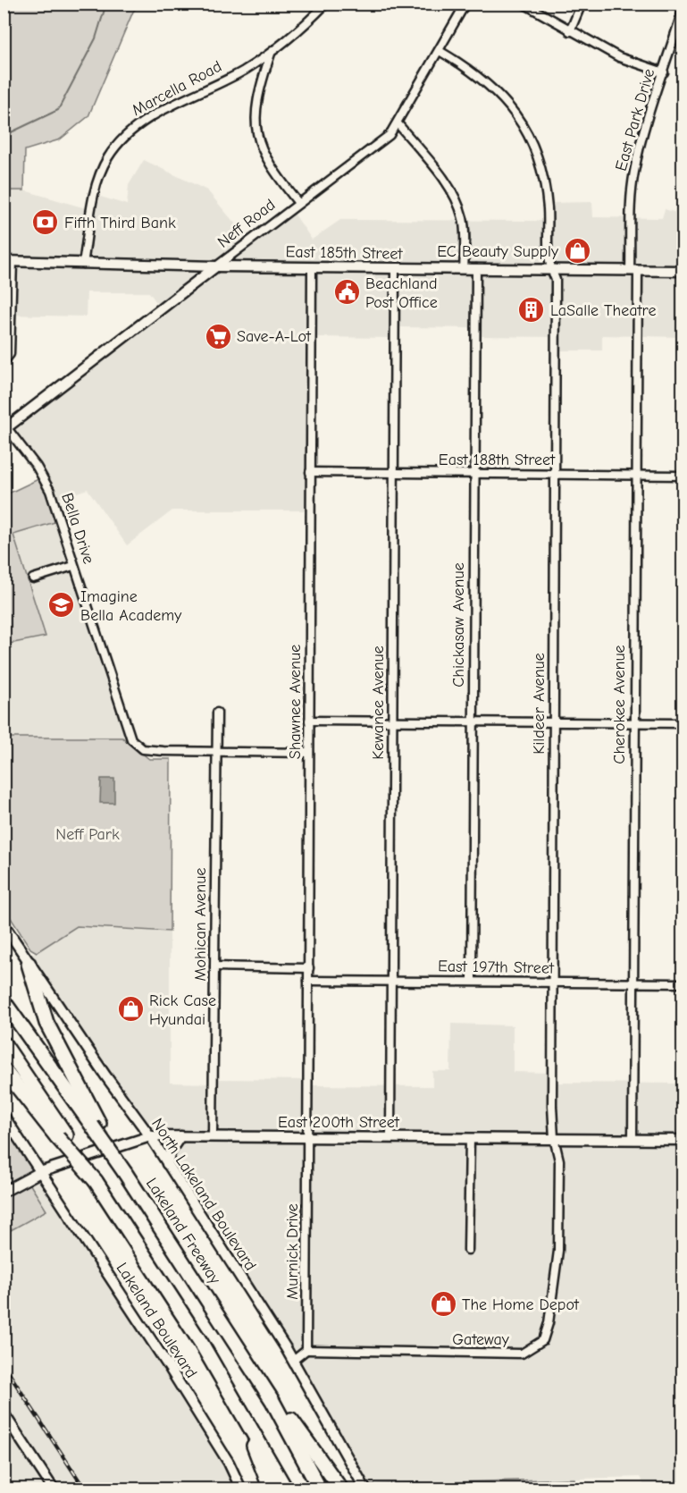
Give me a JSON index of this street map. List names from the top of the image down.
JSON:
{
  "streets": {
    "highway": ["Lakeland Freeway"],
    "street": [
      "Marcella Road",
      "East Park Drive",
      "Neff Road",
      "East 185th Street",
      "East 188th Street",
      "Bella Drive",
      "Chickasaw Avenue",
      "Shawnee Avenue",
      "Kewanee Avenue",
      "Kildeer Avenue",
      "Cherokee Avenue",
      "Mohican Avenue",
      "East 197th Street",
      "East 200th Street",
      "North Lakeland Boulevard",
      "Murnick Drive",
      "Lakeland Boulevard",
      "Gateway"
    ]
  },
  "crossings": [
    ["Marcella Road", "East 185th Street"],
    ["East Park Drive", "East 185th Street"],
    ["East Park Drive", "Cherokee Avenue"],
    ["Neff Road", "East 185th Street"],
    ["Neff Road", "Bella Drive"],
    ["Neff Road", "Kildeer Avenue"],
    ["East 185th Street", "Chickasaw Avenue"],
    ["East 185th Street", "Shawnee Avenue"],
    ["East 185th Street", "Kewanee Avenue"],
    ["East 185th Street", "Kildeer Avenue"],
    ["East 185th Street", "Cherokee Avenue"],
    ["East 188th Street", "Chickasaw Avenue"],
    ["East 188th Street", "Shawnee Avenue"],
    ["East 188th Street", "Kewanee Avenue"],
    ["East 188th Street", "Kildeer Avenue"],
    ["East 188th Street", "Cherokee Avenue"],
    ["Bella Drive", "Mohican Avenue"],
    ["Chickasaw Avenue", "East 197th Street"],
    ["Shawnee Avenue", "East 197th Street"],
    ["Shawnee Avenue", "East 200th Street"],
    ["Shawnee Avenue", "Murnick Drive"],
    ["Kewanee Avenue", "East 197th Street"],
    ["Kewanee Avenue", "East 200th Street"],
    ["Kildeer Avenue", "East 197th Street"],
    ["Kildeer Avenue", "East 200th Street"],
    ["Kildeer Avenue", "Gateway"],
    ["Cherokee Avenue", "East 197th Street"],
    ["Cherokee Avenue", "East 200th Street"],
    ["Mohican Avenue", "East 200th Street"],
    ["East 200th Street", "North Lakeland Boulevard"],
    ["East 200th Street", "Murnick Drive"],
    ["East 200th Street", "Lakeland Boulevard"],
    ["East 200th Street", "Gateway"],
    ["Murnick Drive", "Gateway"]
  ],
  "parks": ["Neff Park"],
  "places": {
    "bank": ["Fifth Third Bank"],
    "shop": ["EC Beauty Supply", "Rick Case Hyundai", "The Home Depot"],
    "public building": ["Beachland Post Office"],
    "building": ["LaSalle Theatre"],
    "supermarket": ["Save-A-Lot"],
    "school or university": ["Imagine Bella Academy"]
  }
}
